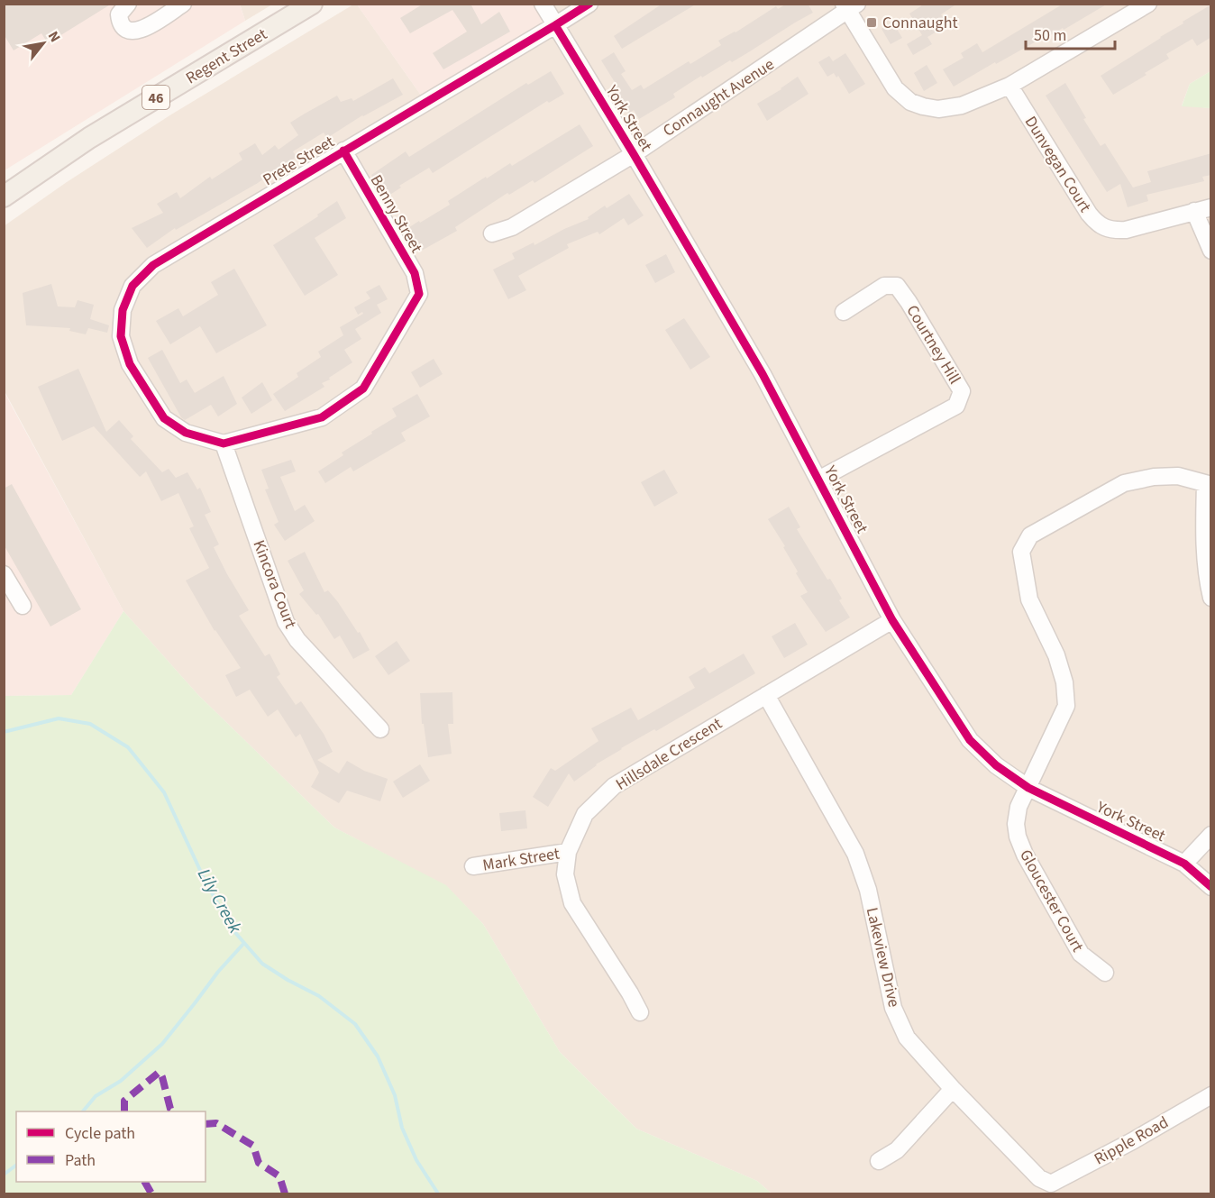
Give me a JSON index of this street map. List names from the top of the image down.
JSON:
{
  "streets": {
    "main road": ["Regent Street", "46"],
    "street": [
      "Connaught Avenue",
      "York Street",
      "Prete Street",
      "Dunvegan Court",
      "Benny Street",
      "Courtney Hill",
      "Kincora Court",
      "Hillsdale Crescent",
      "Mark Street",
      "Gloucester Court",
      "Lakeview Drive",
      "Ripple Road"
    ]
  },
  "crossings": [
    ["Connaught Avenue", "York Street"],
    ["York Street", "Prete Street"],
    ["York Street", "Courtney Hill"],
    ["York Street", "Hillsdale Crescent"],
    ["York Street", "Gloucester Court"],
    ["Prete Street", "Benny Street"],
    ["Prete Street", "Kincora Court"],
    ["Benny Street", "Kincora Court"],
    ["Hillsdale Crescent", "Mark Street"],
    ["Hillsdale Crescent", "Lakeview Drive"],
    ["Lakeview Drive", "Ripple Road"]
  ],
  "water": ["Lily Creek"],
  "places": {
    "transit": ["Connaught"]
  },
  "legend": ["Cycle path", "Path"],
  "scale_bar": "50 m",
  "north": "top right"
}
